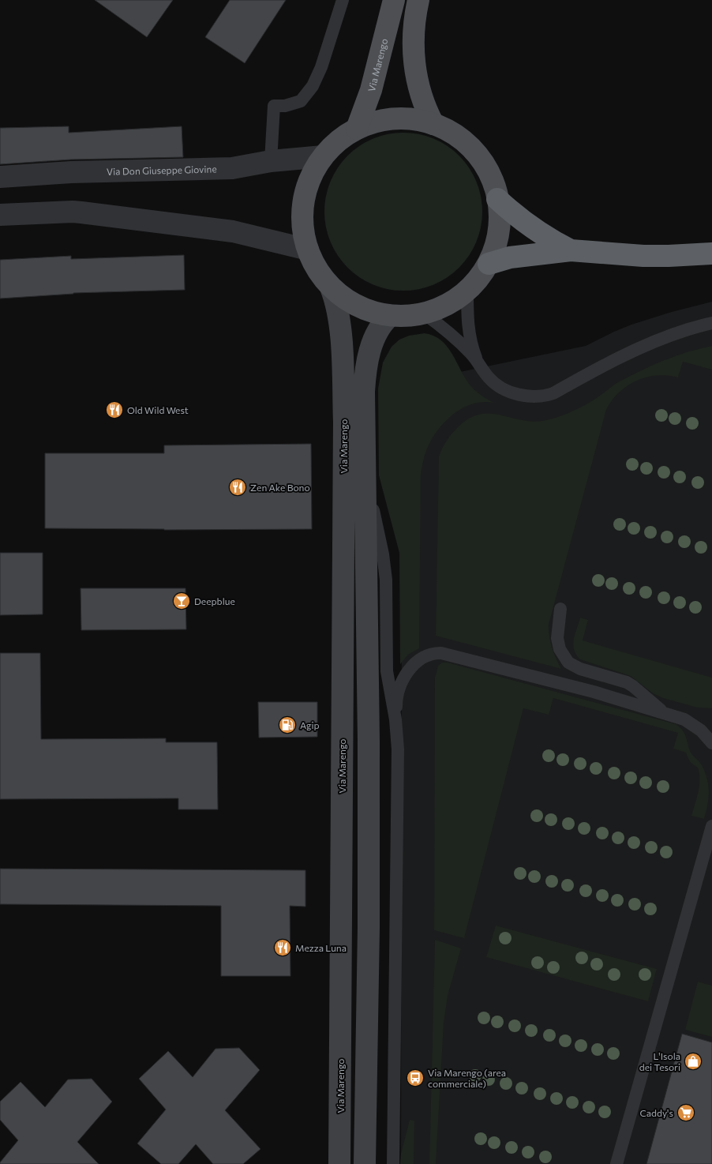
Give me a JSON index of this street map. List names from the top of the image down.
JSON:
{
  "streets": {
    "main road": ["Via Marengo"],
    "street": ["Via Don Giuseppe Giovine"]
  },
  "places": {
    "restaurant": ["Old Wild West", "Zen Ake Bono", "Mezza Luna"],
    "bar": ["Deepblue"],
    "fuel station": ["Agip"],
    "shop": ["L'Isola dei Tesori"],
    "bus stop": ["Via Marengo (area commerciale)"],
    "supermarket": ["Caddy's"]
  }
}
